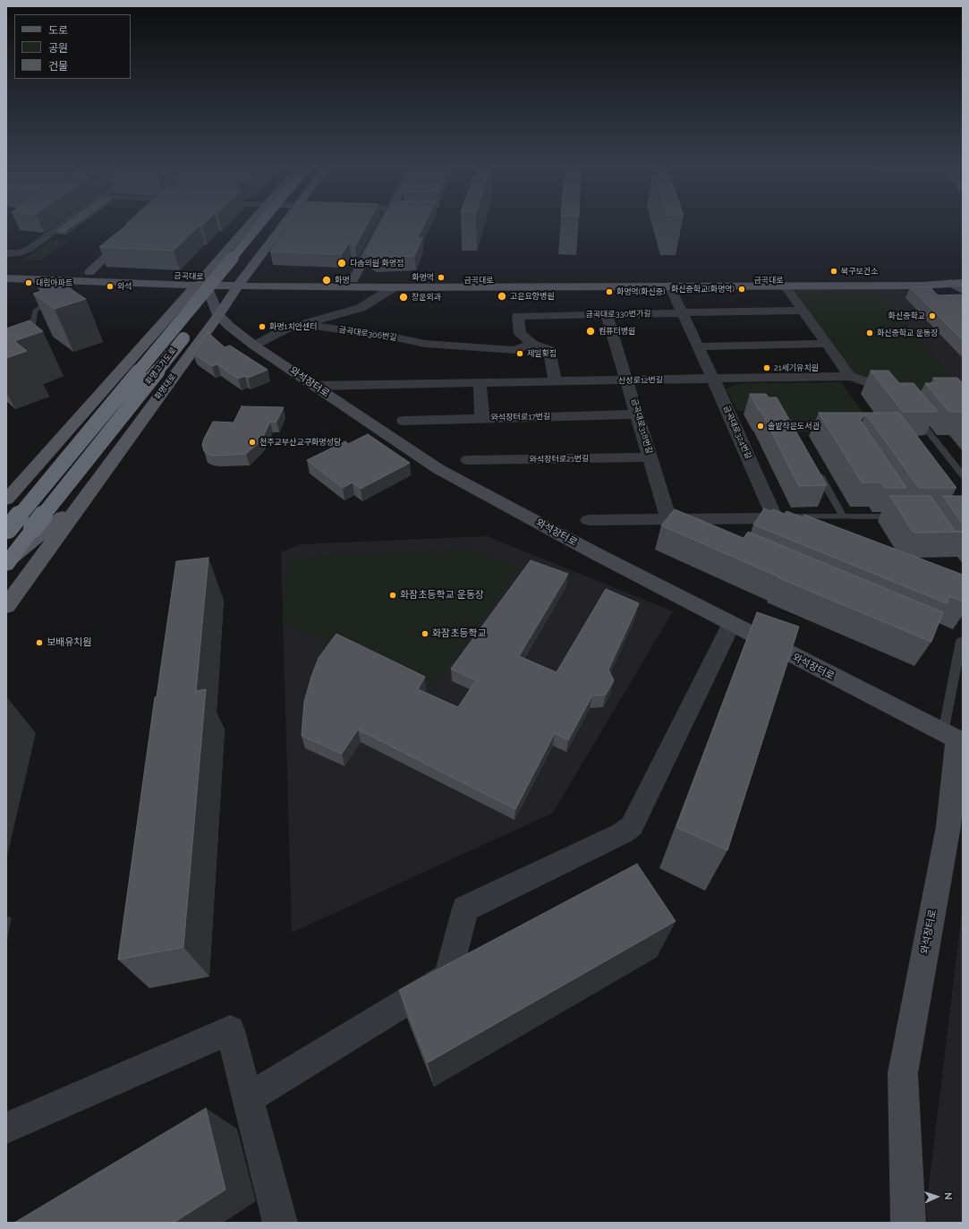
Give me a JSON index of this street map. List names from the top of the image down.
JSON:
{
  "streets": {
    "highway": ["화명고가도로"],
    "main road": ["금곡대로", "화명대로"],
    "street": [
      "금곡대로330번가길",
      "금곡대로306번길",
      "산성로12번길",
      "와석장터로",
      "와석장터로17번길",
      "금곡대로318번길",
      "금곡대로324번길",
      "와석장터로21번길"
    ]
  },
  "crossings": [
    ["금곡대로", "금곡대로306번길"],
    ["금곡대로", "와석장터로"],
    ["금곡대로", "화명대로"],
    ["금곡대로", "금곡대로324번길"],
    ["금곡대로330번가길", "금곡대로306번길"],
    ["금곡대로330번가길", "산성로12번길"],
    ["금곡대로330번가길", "금곡대로318번길"],
    ["금곡대로330번가길", "금곡대로324번길"],
    ["산성로12번길", "와석장터로"],
    ["산성로12번길", "금곡대로318번길"],
    ["산성로12번길", "금곡대로324번길"],
    ["와석장터로", "화명대로"],
    ["와석장터로17번길", "금곡대로318번길"],
    ["금곡대로318번길", "와석장터로21번길"]
  ],
  "places": [
    "다솜의원 화명점",
    "북구보건소",
    "화명역",
    "화명",
    "대림아파트",
    "와석",
    "화신중학교(화명역)",
    "화명역(화신중)",
    "고은요양병원",
    "창운외과",
    "화신중학교",
    "화명1치안센터",
    "컴퓨터병원",
    "화신중학교 운동장",
    "제일횟집",
    "21세기유치원",
    "솔밭작은도서관",
    "천주교부산교구화명성당",
    "화잠초등학교 운동장",
    "화잠초등학교",
    "보배유치원"
  ],
  "legend": ["도로", "공원", "건물"],
  "north": "right"
}
